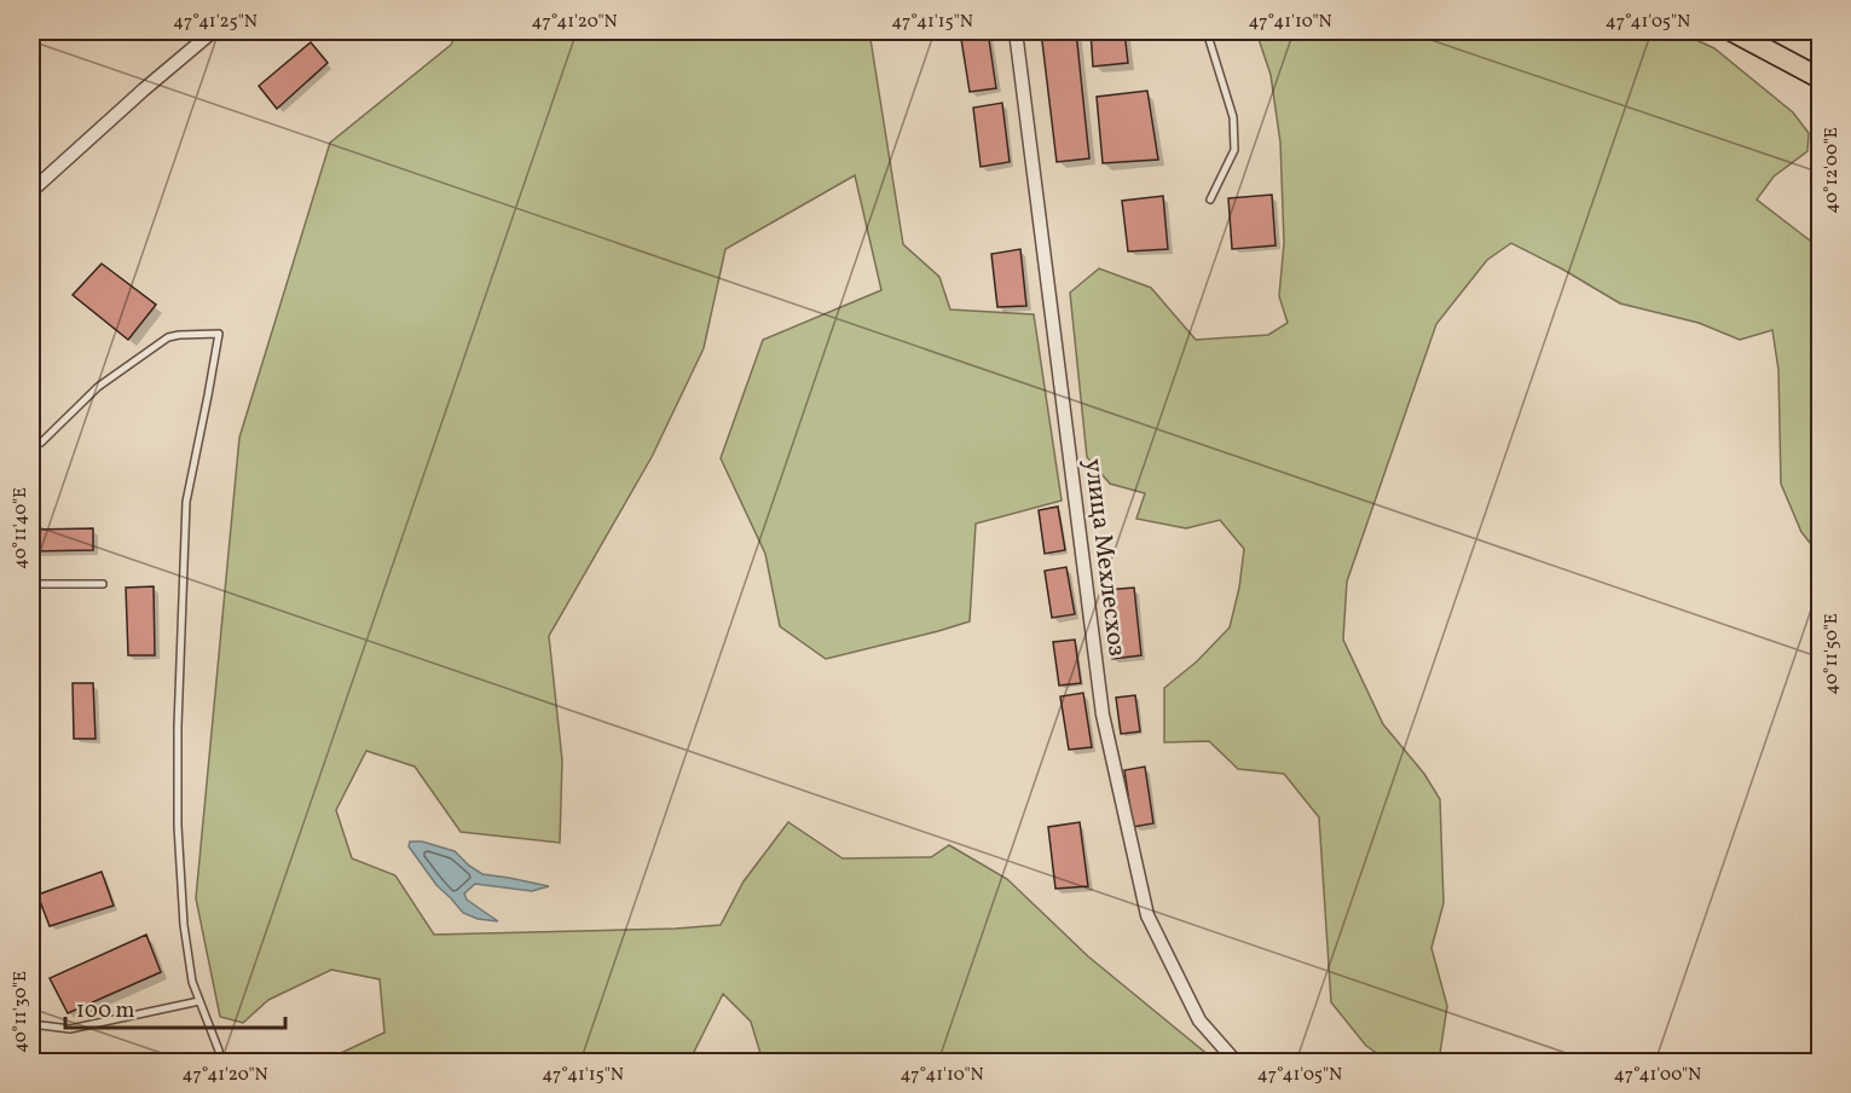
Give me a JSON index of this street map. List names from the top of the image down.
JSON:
{
  "streets": {
    "street": ["улица Мехлесхоз"]
  },
  "scale_bar": "100 m",
  "coordinates": [
    "47°41'25\"N",
    "47°41'20\"N",
    "47°41'15\"N",
    "47°41'10\"N",
    "47°41'05\"N",
    "40°12'00\"E",
    "40°11'40\"E",
    "40°11'50\"E",
    "40°11'30\"E",
    "47°41'00\"N"
  ]
}
